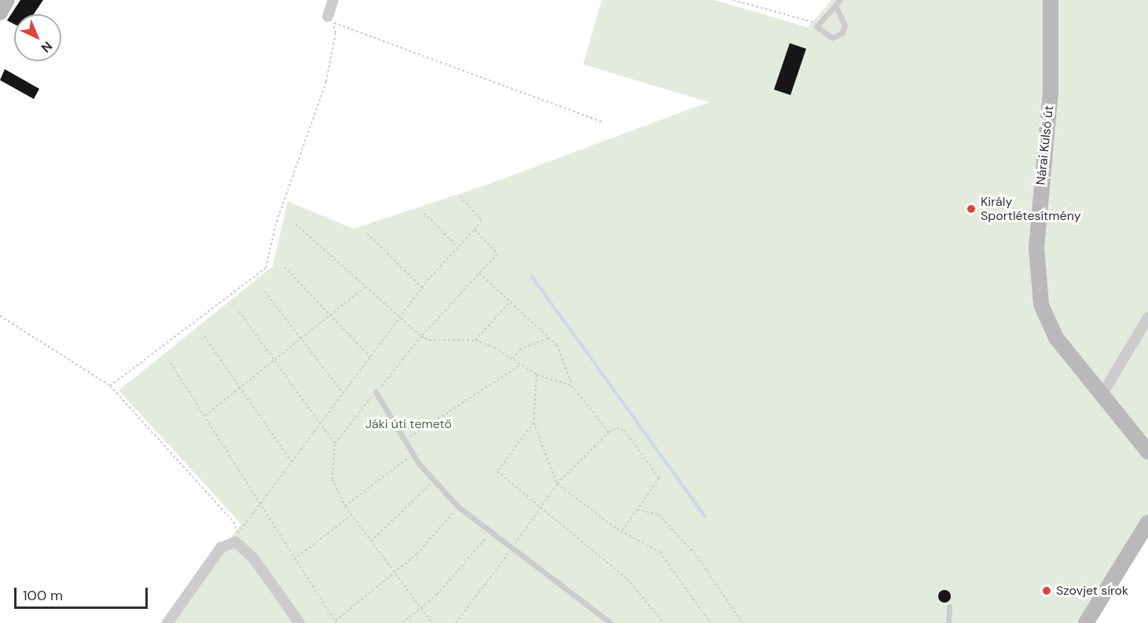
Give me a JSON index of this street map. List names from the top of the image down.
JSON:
{
  "streets": {
    "street": ["Nárai Külső út"]
  },
  "parks": ["Jáki úti temető"],
  "places": ["Király Sportlétesítmény", "Szovjet sírok"],
  "scale_bar": "100 m",
  "north": "bottom right"
}
